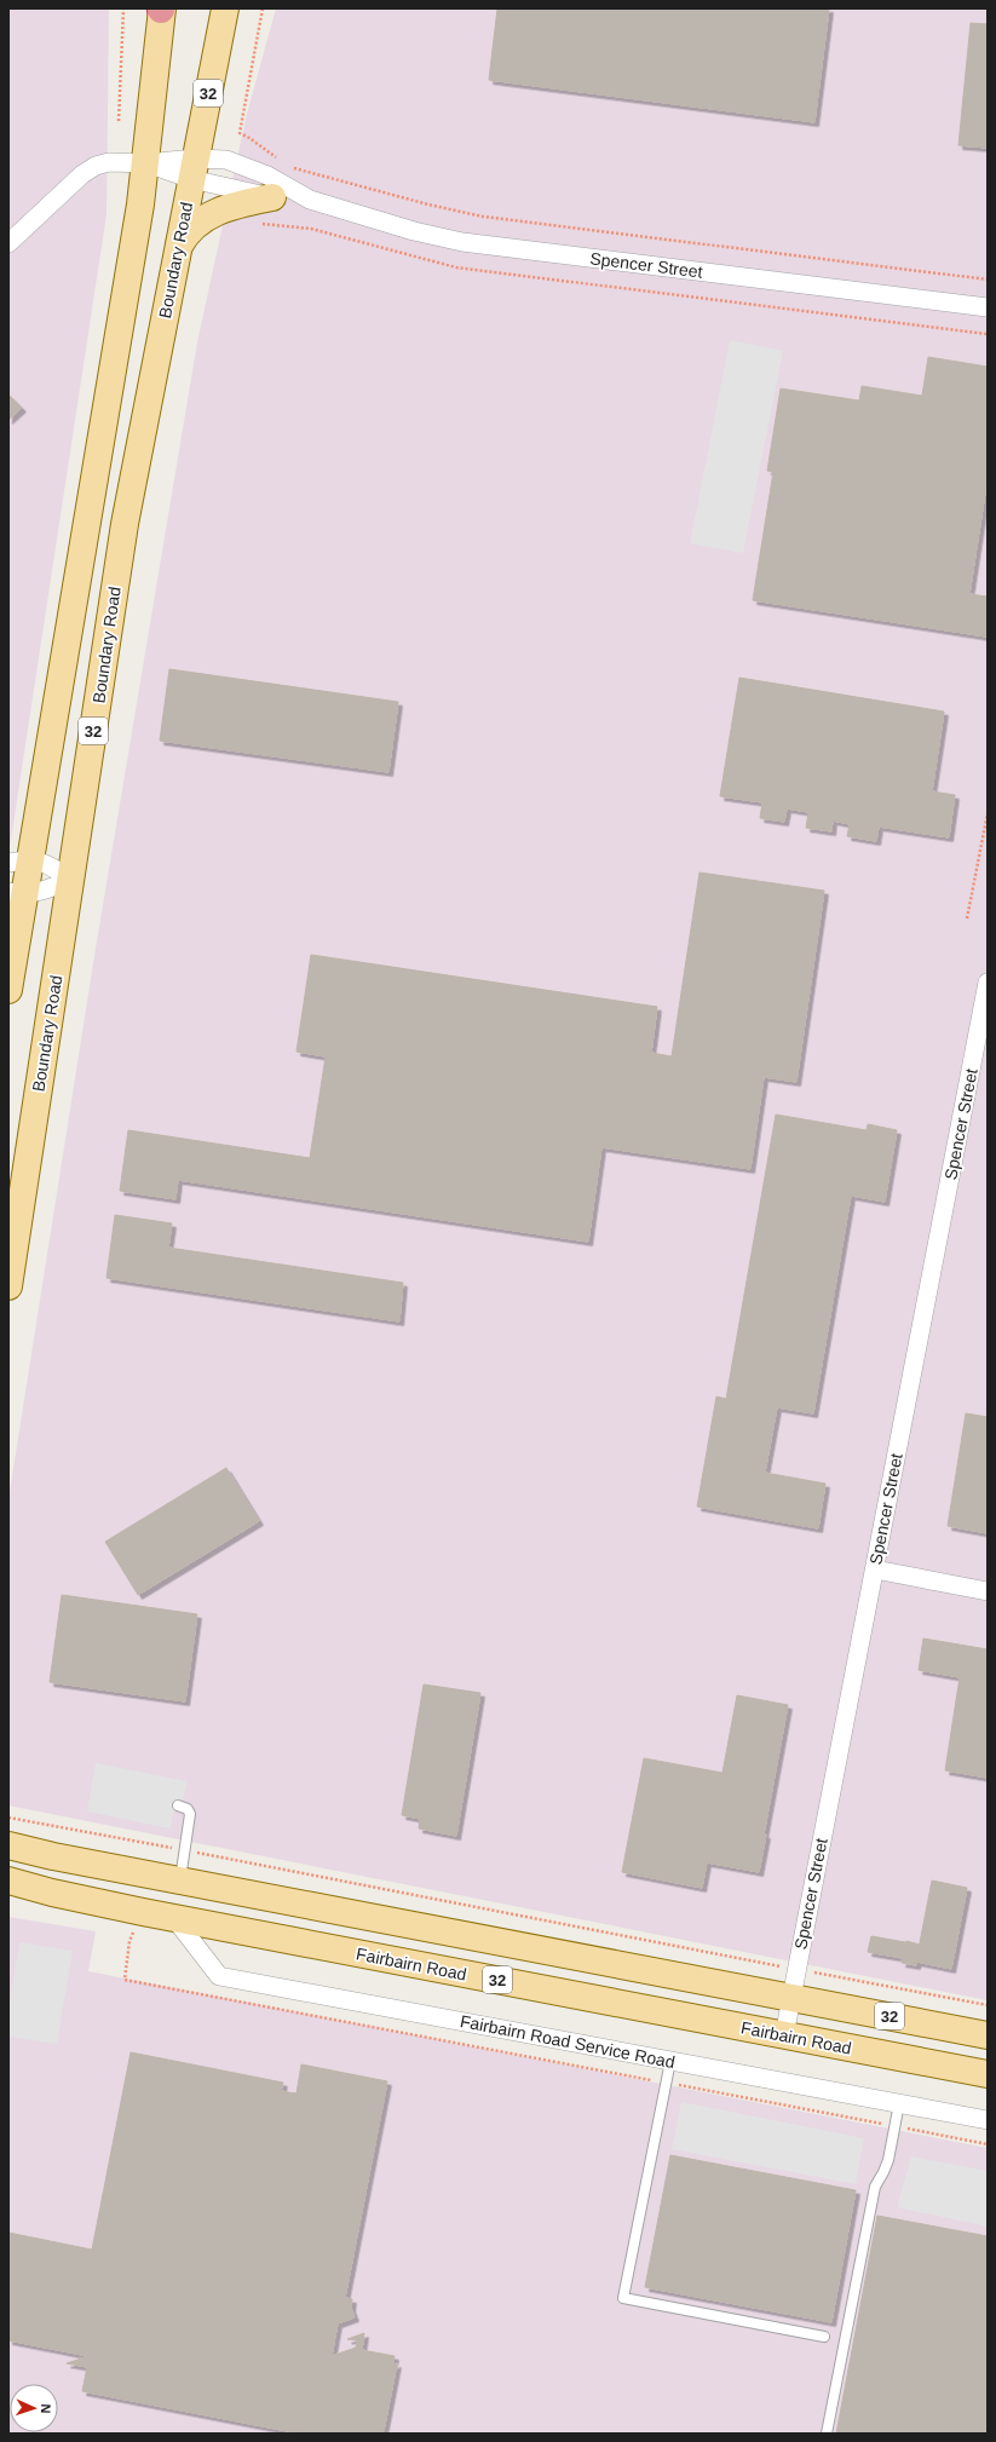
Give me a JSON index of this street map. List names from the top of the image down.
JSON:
{
  "streets": {
    "main road": ["32", "Boundary Road", "Fairbairn Road"],
    "street": ["Spencer Street", "Fairbairn Road Service Road"]
  },
  "crossings": [
    ["32", "Spencer Street"],
    ["Boundary Road", "Spencer Street"],
    ["Spencer Street", "Fairbairn Road"],
    ["Fairbairn Road", "Fairbairn Road Service Road"]
  ],
  "north": "right"
}
